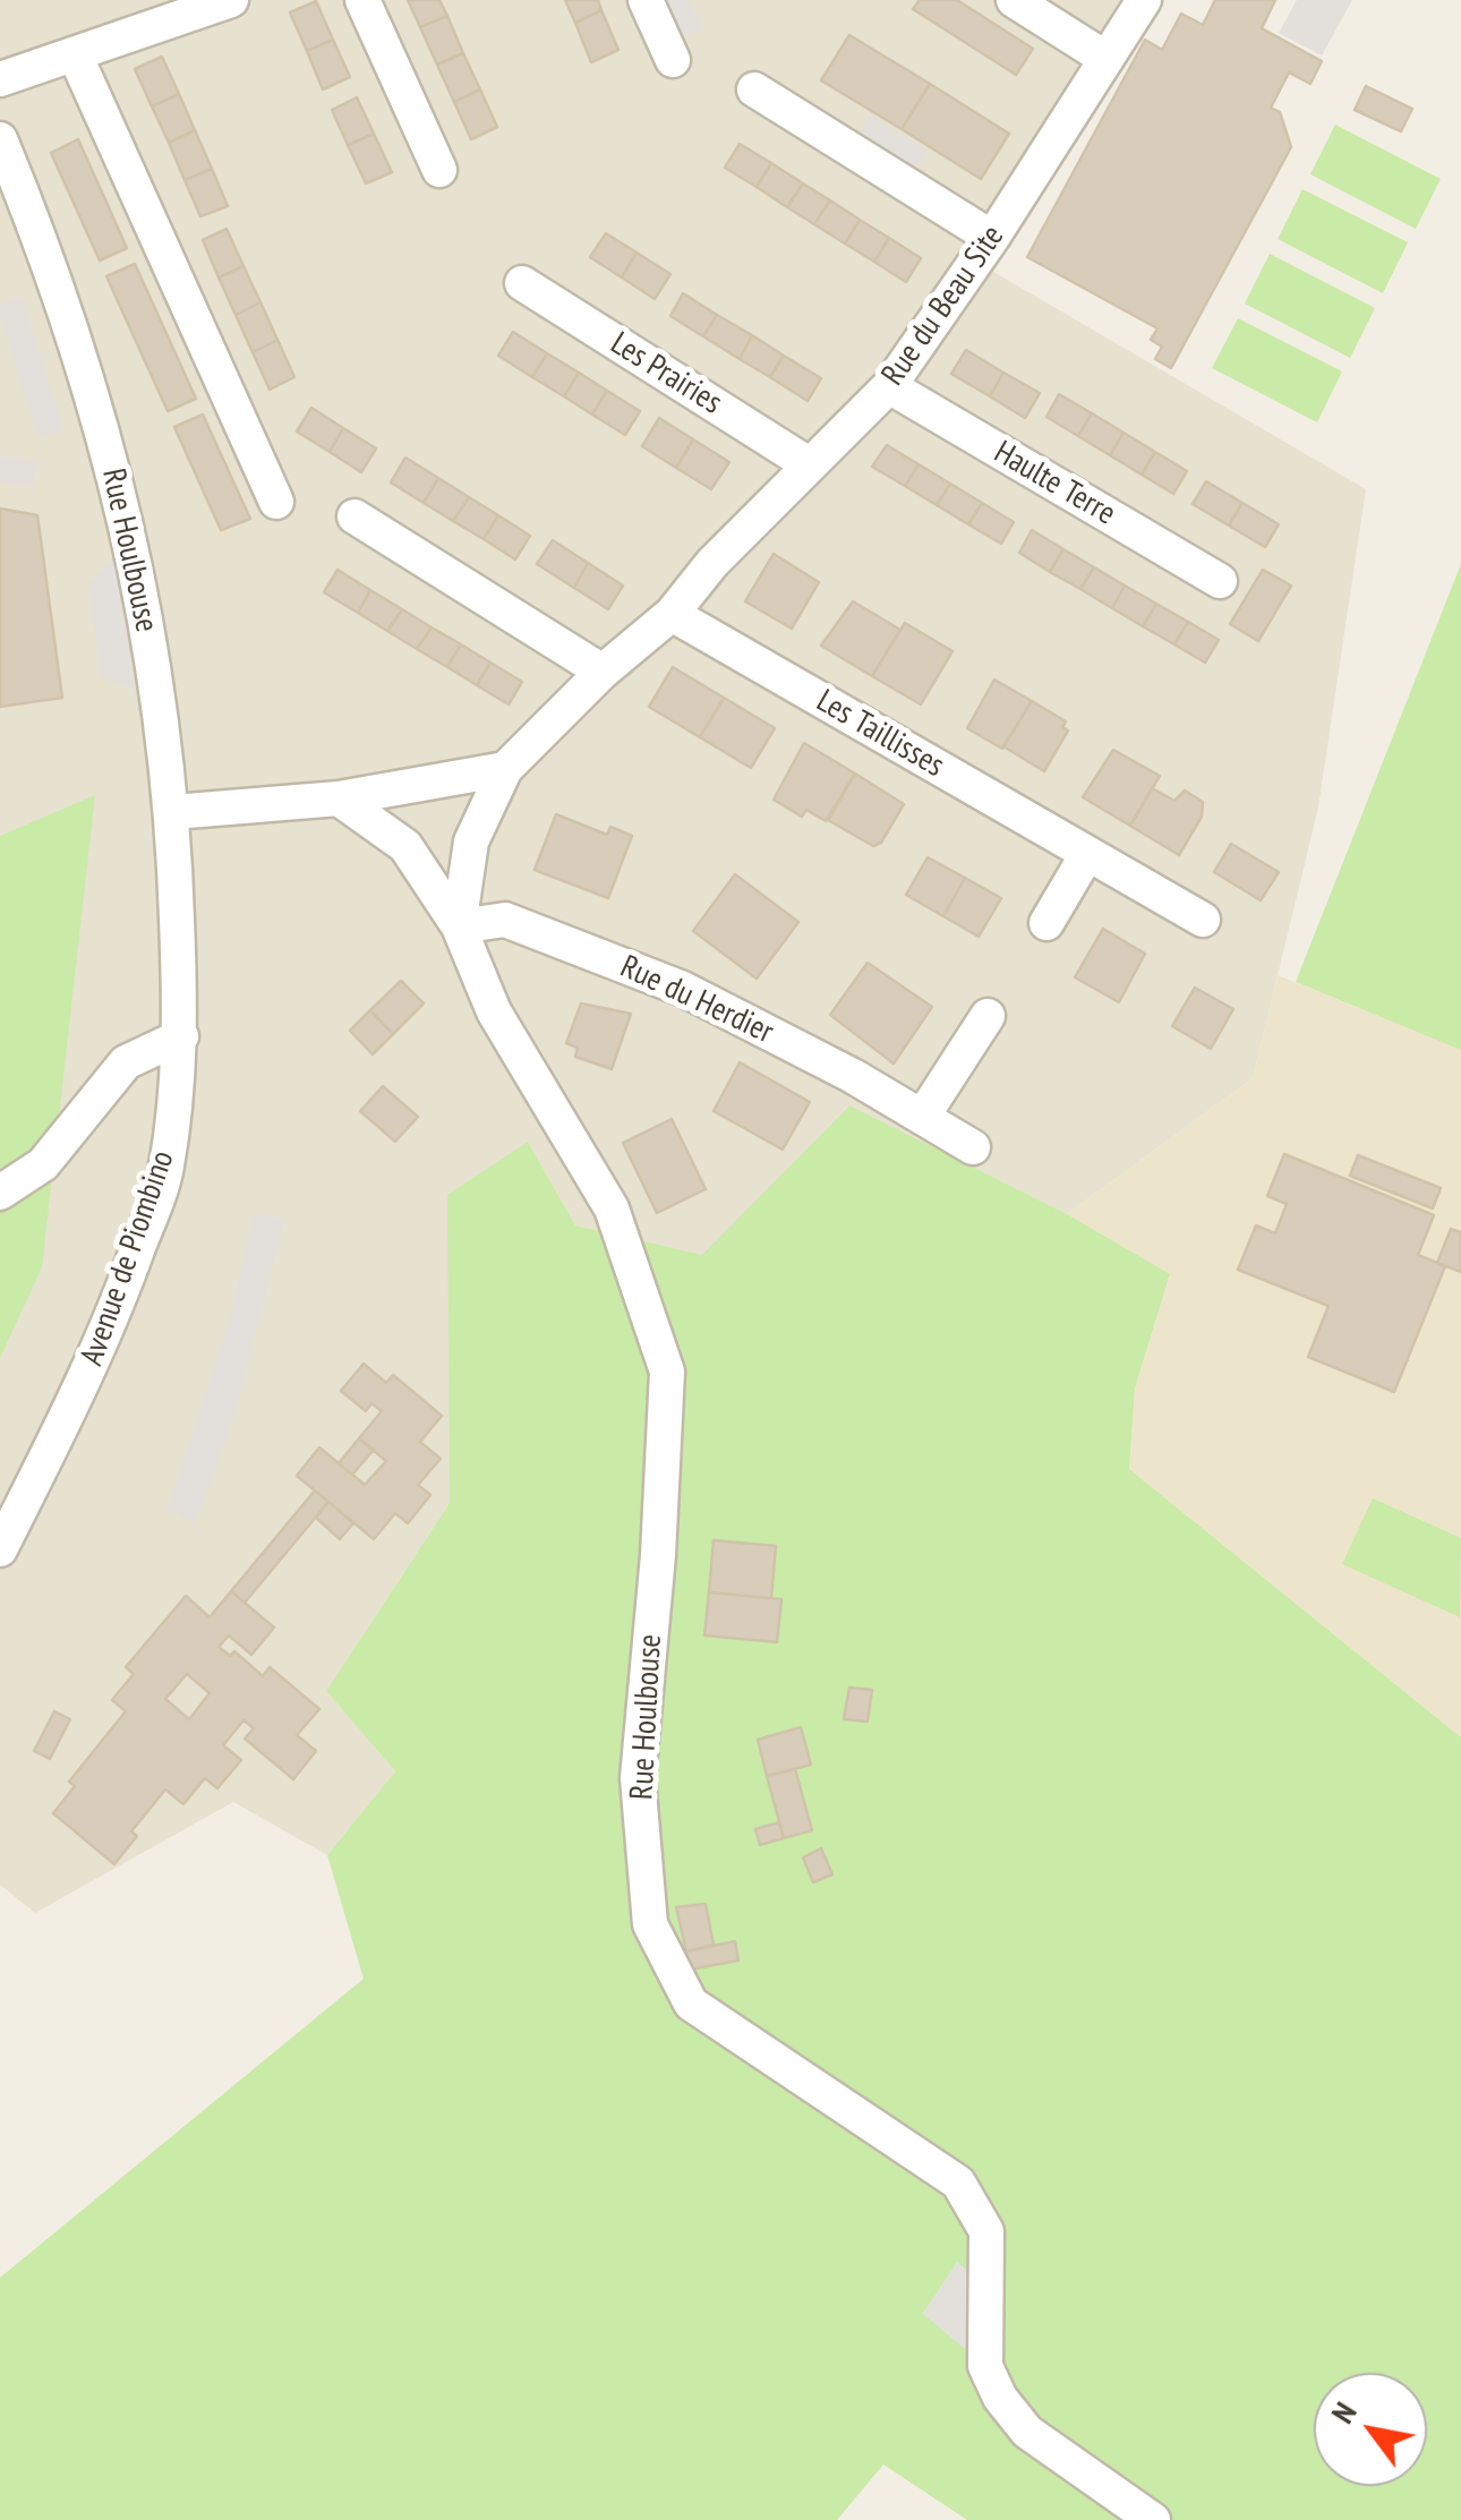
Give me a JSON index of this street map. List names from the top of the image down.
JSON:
{
  "streets": {
    "street": [
      "Rue du Beau Site",
      "Les Prairies",
      "Haulte Terre",
      "Rue Houlbouse",
      "Les Taillisses",
      "Rue du Herdier",
      "Avenue de Piombino"
    ]
  },
  "crossings": [
    ["Rue du Beau Site", "Les Prairies"],
    ["Rue du Beau Site", "Haulte Terre"],
    ["Rue du Beau Site", "Rue Houlbouse"],
    ["Rue du Beau Site", "Les Taillisses"],
    ["Rue Houlbouse", "Rue du Herdier"],
    ["Rue Houlbouse", "Avenue de Piombino"]
  ],
  "north": "top left"
}
